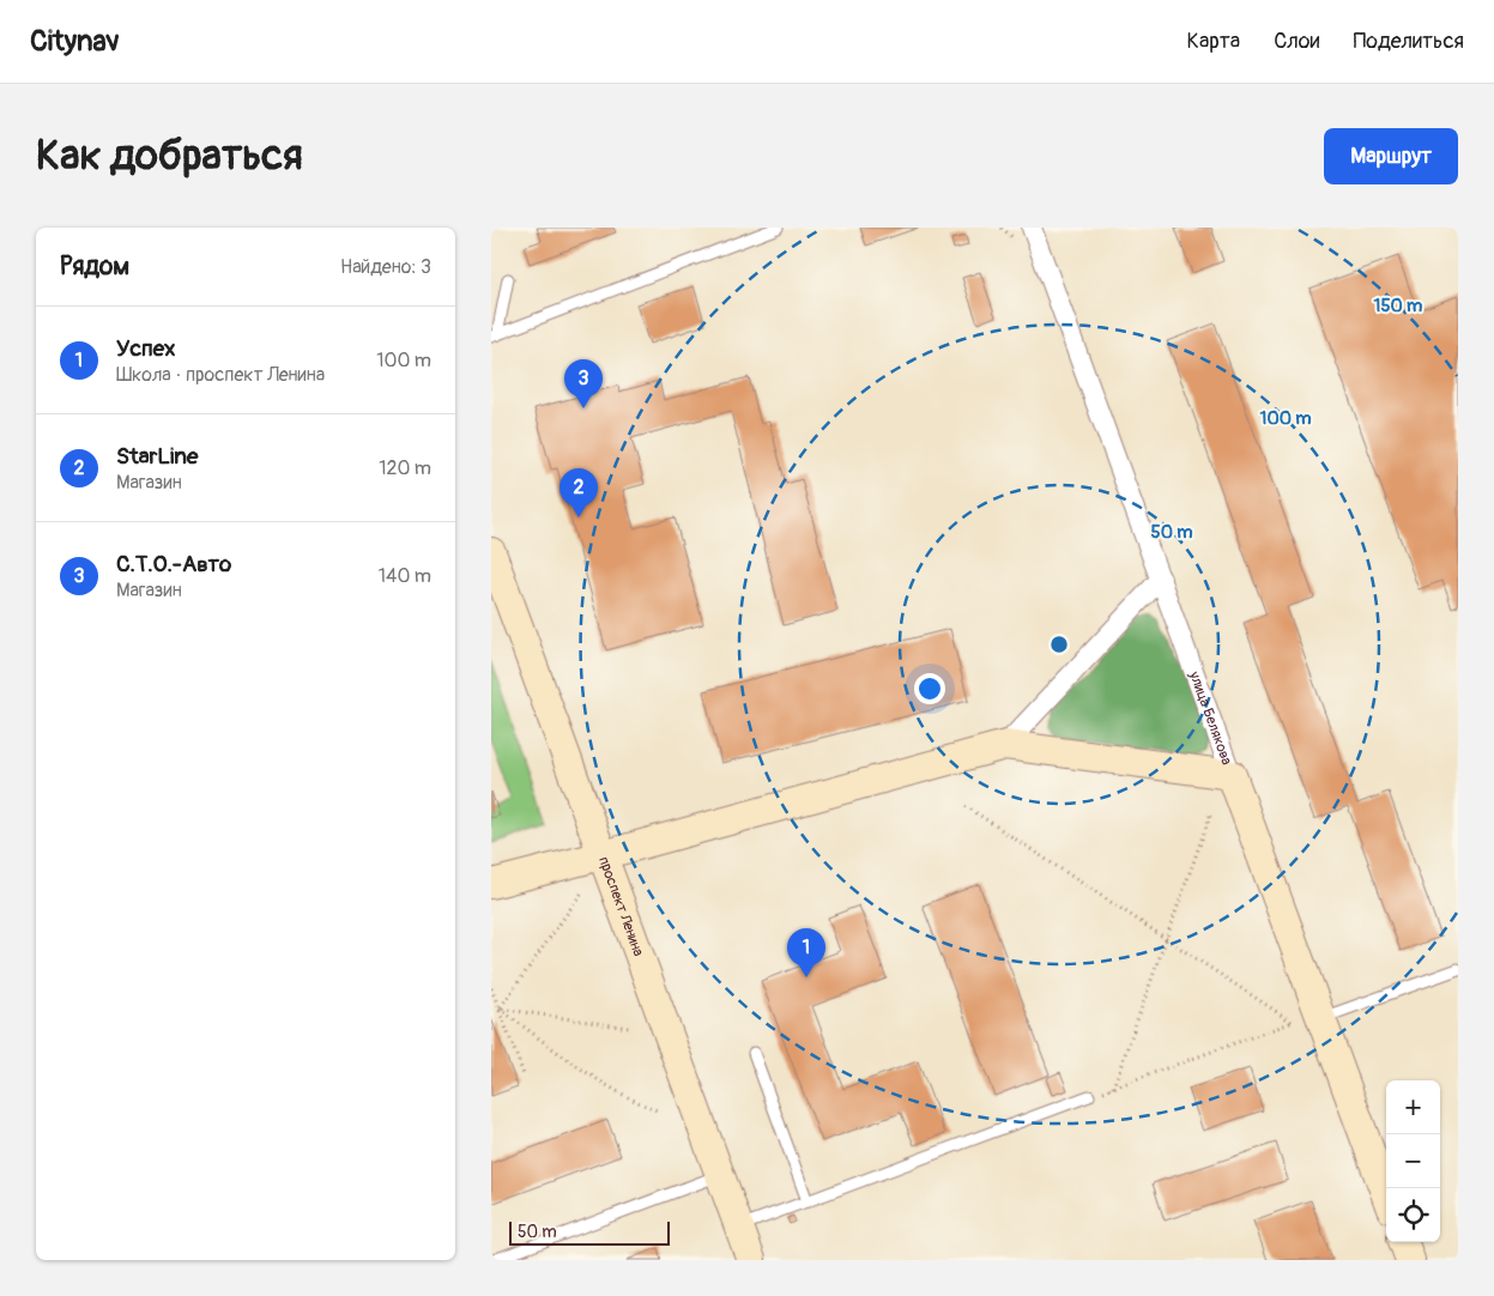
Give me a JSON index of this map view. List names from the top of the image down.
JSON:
{
  "streets": {
    "street": ["улица Белякова", "проспект Ленина"]
  },
  "scale_bar": "50 m",
  "page": {
    "header": "Citynav",
    "nav": ["Карта", "Слои", "Поделиться"],
    "buttons": "Маршрут",
    "title": "Как добраться",
    "heading": ["Рядом", "Найдено: 3"],
    "list": [
      {
        "mark": "1",
        "name": "Успех",
        "note": "Школа · проспект Ленина",
        "value": "100 m"
      },
      {
        "mark": "2",
        "name": "StarLine",
        "note": "Магазин",
        "value": "120 m"
      },
      {
        "mark": "3",
        "name": "С.Т.О.-Авто",
        "note": "Магазин",
        "value": "140 m"
      }
    ],
    "pins": ["3", "2", "1"],
    "map_buttons": ["+", "−"],
    "scale": "50 m"
  },
  "rings": ["150 m", "100 m", "50 m"]
}
